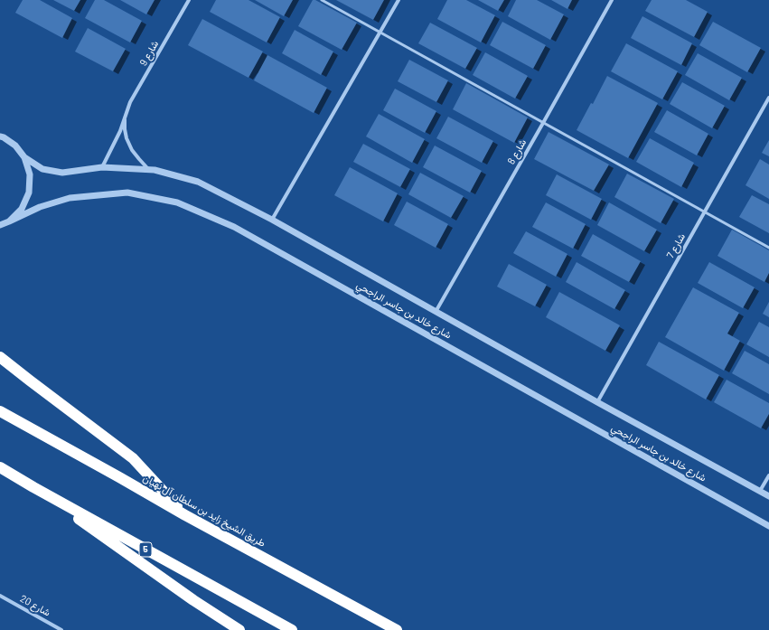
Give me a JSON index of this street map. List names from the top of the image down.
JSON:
{
  "streets": {
    "highway": ["طريق الشيخ زايد بن سلطان آل نهيان", "5"],
    "street": [
      "شارع 9",
      "شارع 8",
      "شارع 7",
      "شارع خالد بن جاسر الراجحي",
      "شارع 20"
    ]
  },
  "crossings": [
    ["شارع 9", "شارع خالد بن جاسر الراجحي"],
    ["شارع 8", "شارع خالد بن جاسر الراجحي"],
    ["شارع 7", "شارع خالد بن جاسر الراجحي"]
  ]
}
